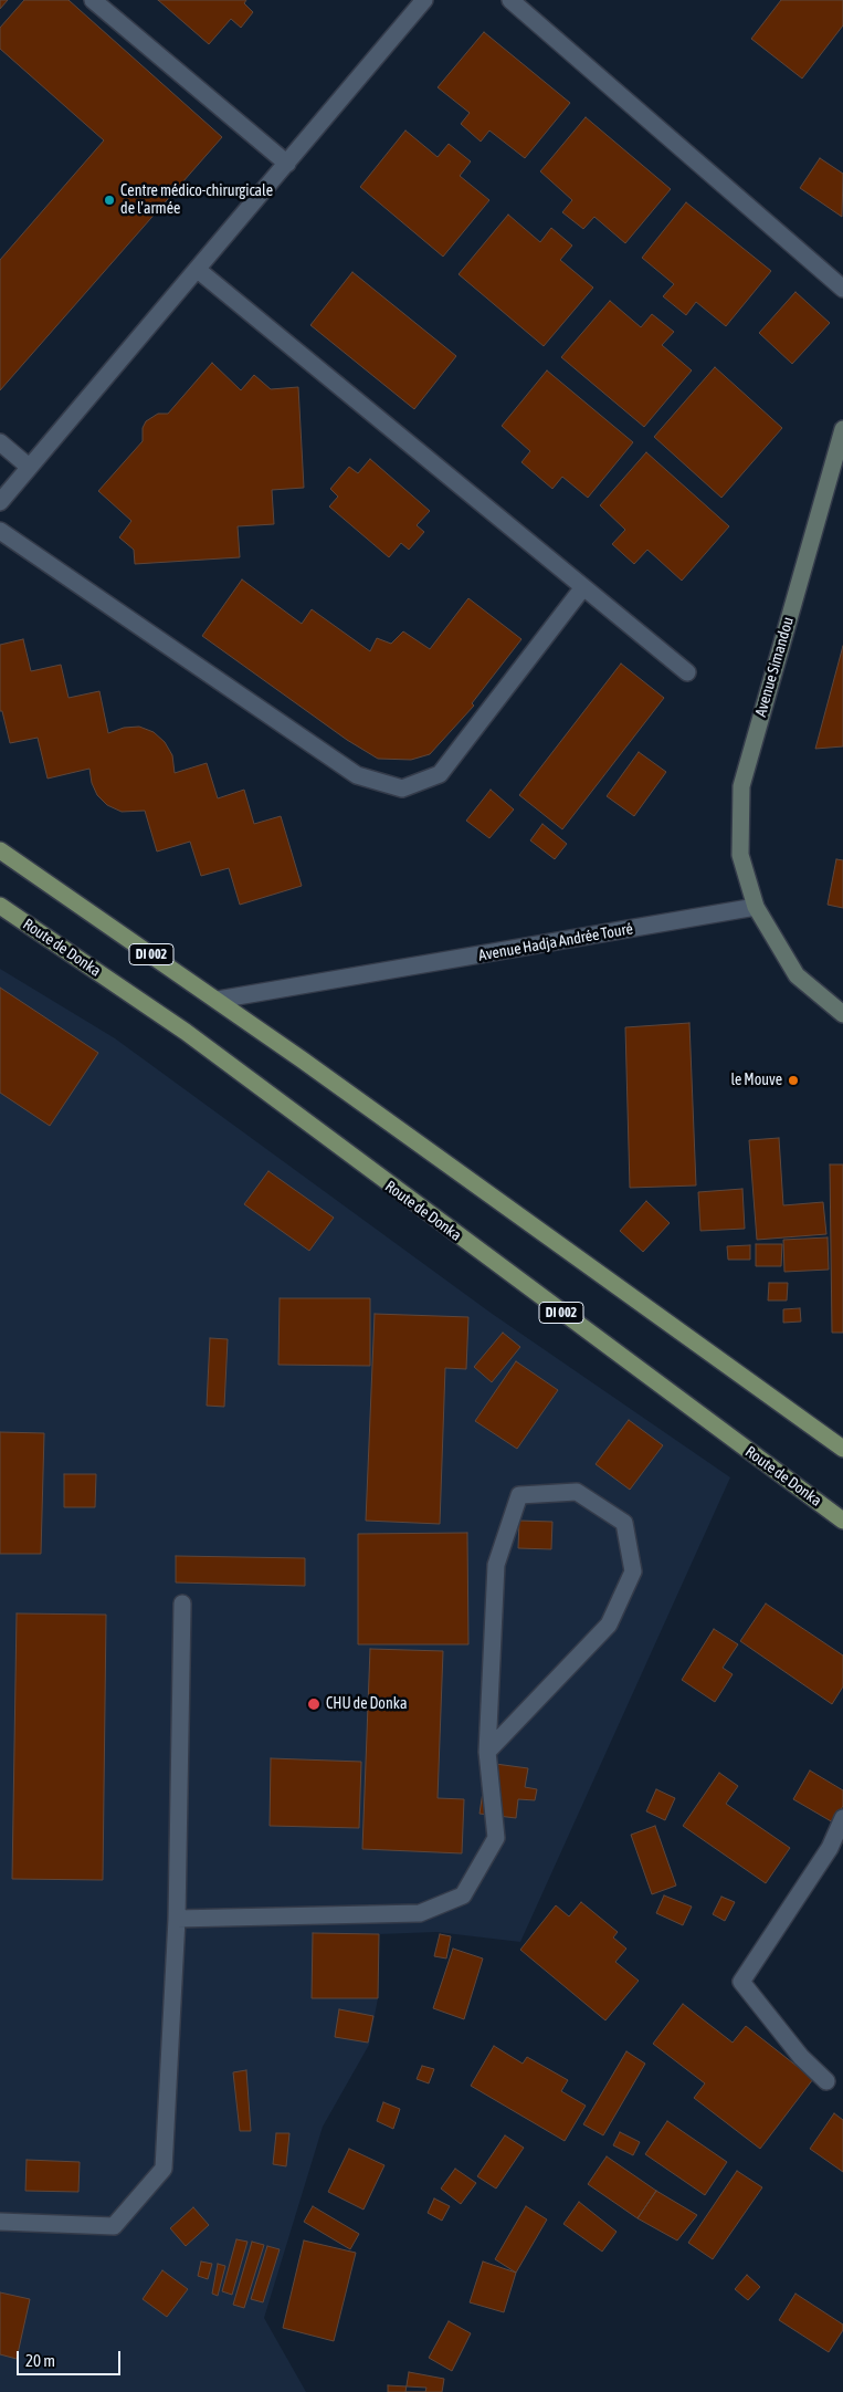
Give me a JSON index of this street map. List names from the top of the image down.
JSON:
{
  "streets": {
    "main road": ["Avenue Simandou", "Route de Donka", "DI 002"],
    "street": ["Avenue Hadja Andrée Touré"]
  },
  "crossings": [
    ["Avenue Simandou", "Avenue Hadja Andrée Touré"],
    ["Avenue Hadja Andrée Touré", "DI 002"]
  ],
  "places": ["Centre médico-chirurgicale de l'armée", "le Mouve", "CHU de Donka"],
  "scale_bar": "20 m"
}
